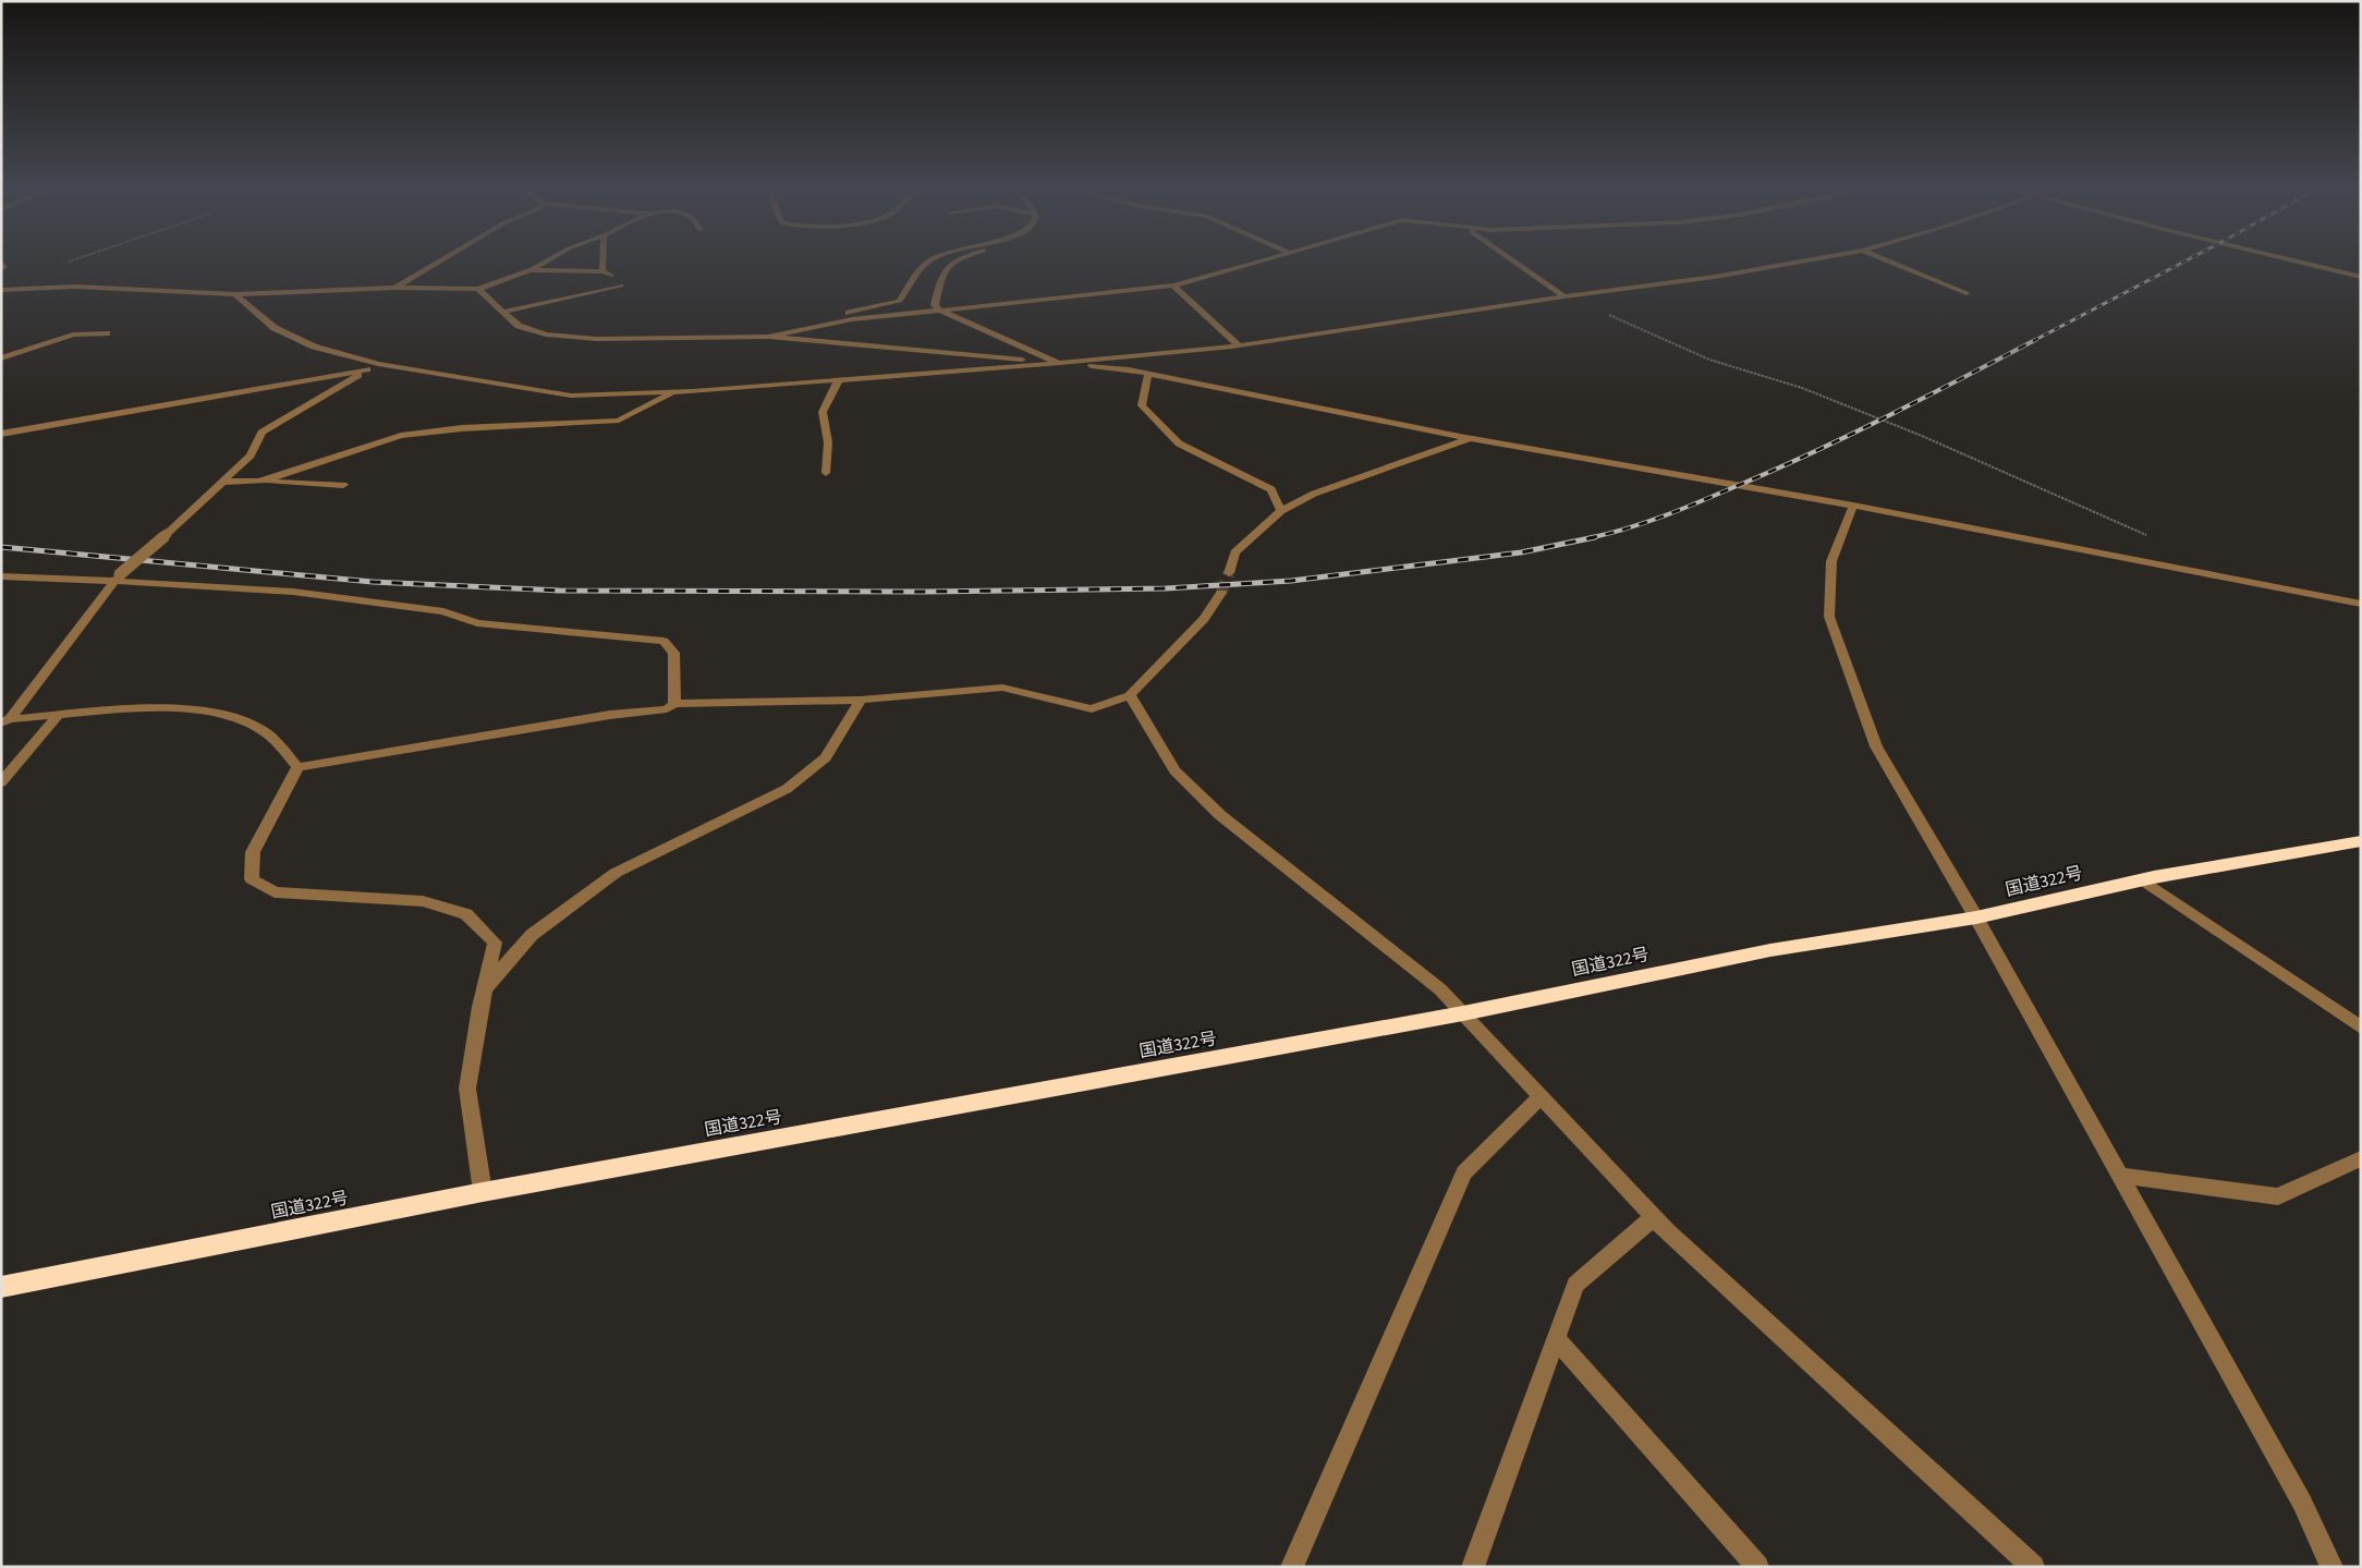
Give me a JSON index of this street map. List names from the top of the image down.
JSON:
{
  "streets": {
    "highway": ["国道322号"]
  }
}
